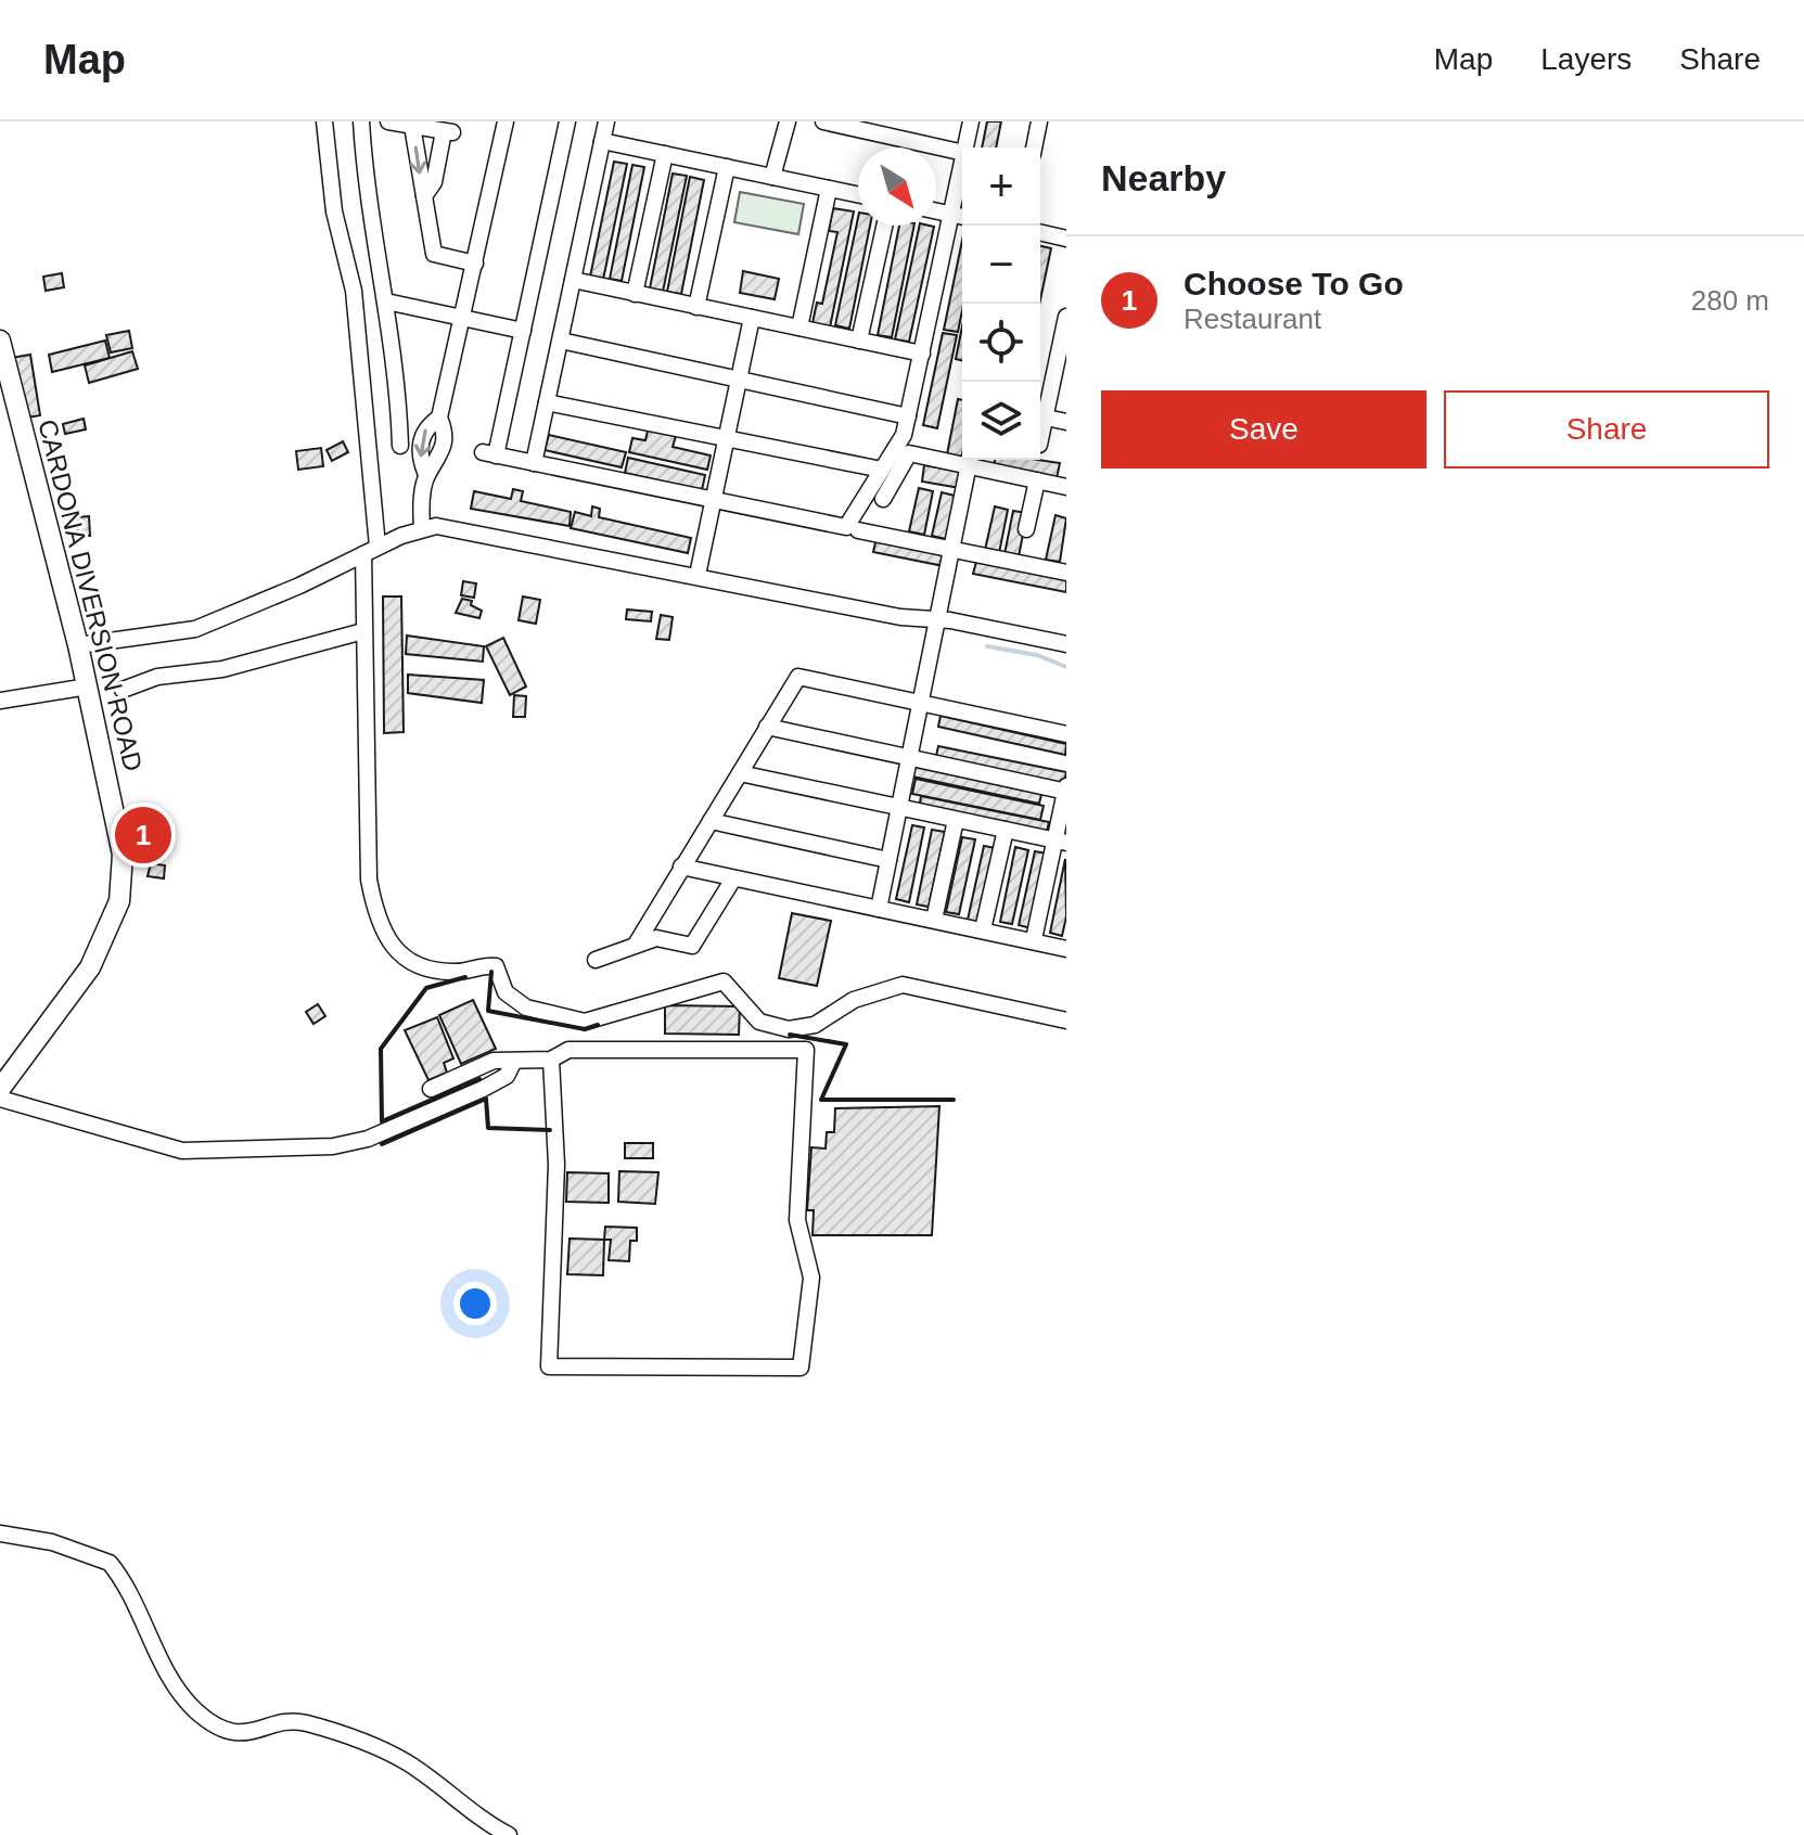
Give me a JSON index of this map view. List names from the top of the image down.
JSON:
{
  "streets": {
    "main road": ["CARDONA DIVERSION ROAD"]
  },
  "north": "bottom right",
  "page": {
    "header": "Map",
    "nav": ["Map", "Layers", "Share"],
    "heading": "Nearby",
    "map_buttons": ["+", "−"],
    "list": [
      {
        "mark": "1",
        "name": "Choose To Go",
        "note": "Restaurant",
        "value": "280 m"
      }
    ],
    "buttons": ["Save", "Share"],
    "pins": "1"
  }
}
